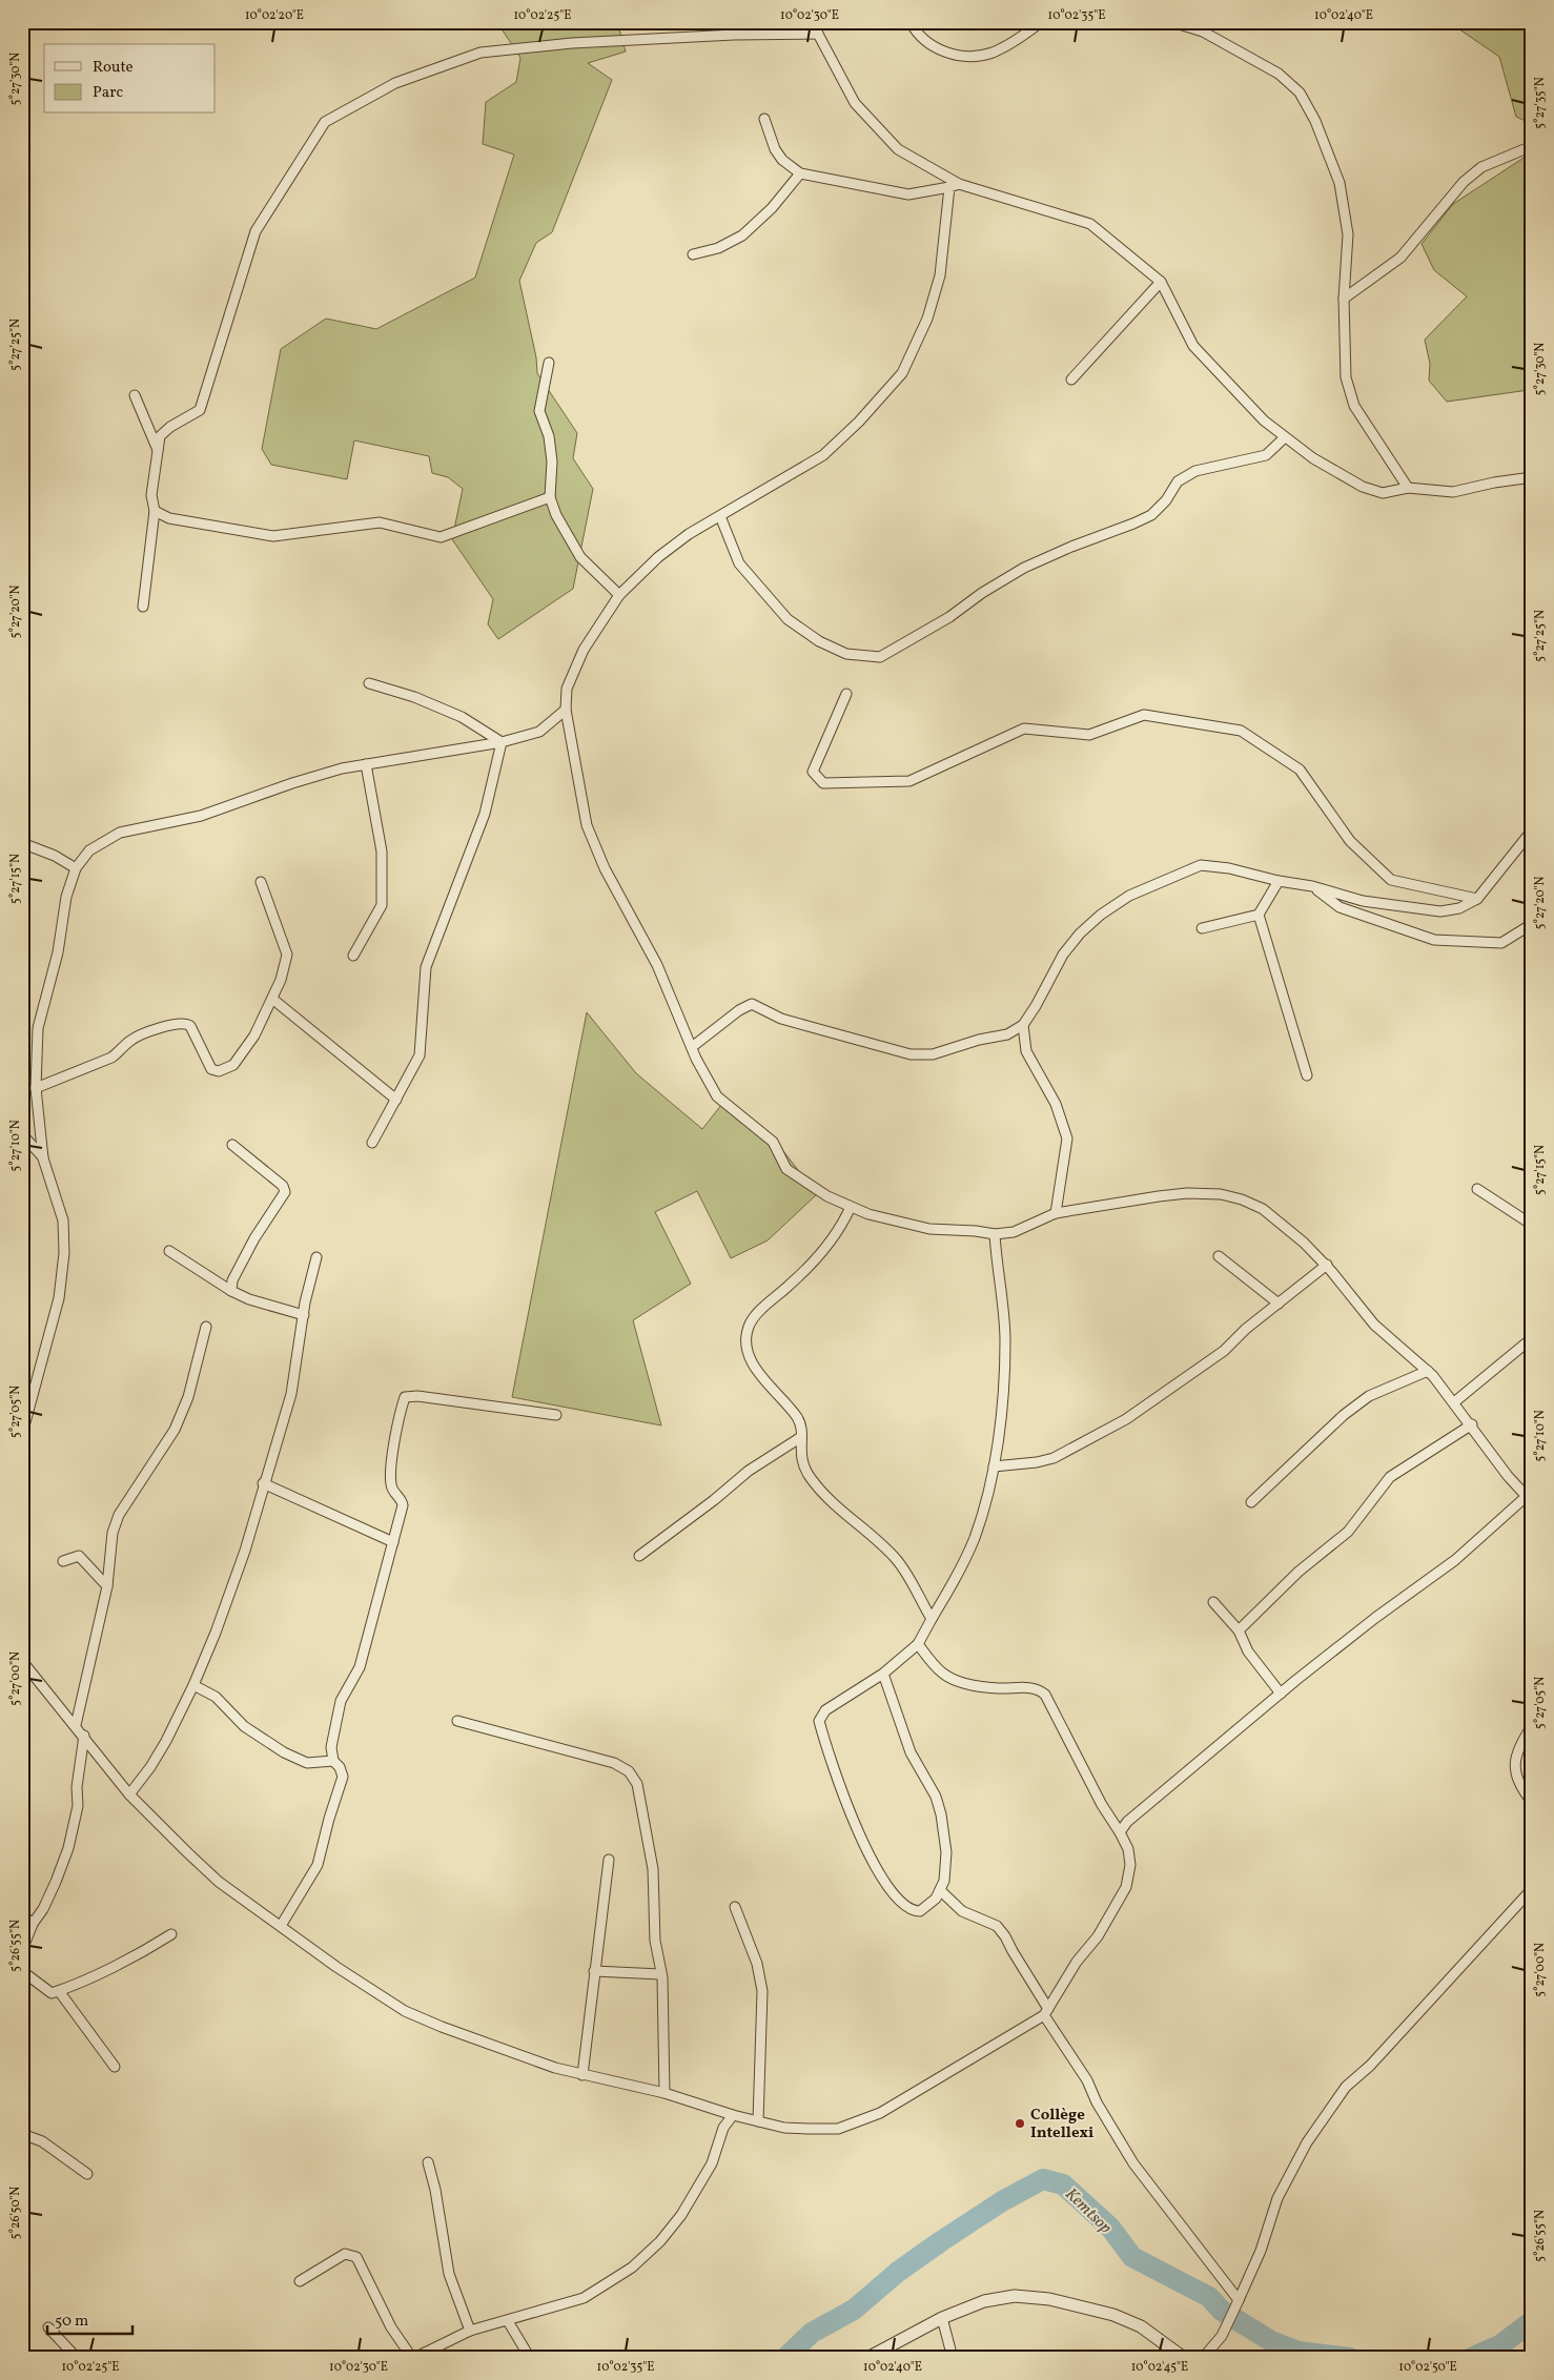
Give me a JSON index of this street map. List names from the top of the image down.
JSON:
{
  "water": ["Kemtsop"],
  "places": ["Collège Intellexi"],
  "legend": ["Route", "Parc"],
  "scale_bar": "50 m",
  "coordinates": [
    "10°02'20\"E",
    "10°02'25\"E",
    "10°02'30\"E",
    "10°02'35\"E",
    "10°02'40\"E",
    "5°27'30\"N",
    "5°27'35\"N",
    "5°27'25\"N",
    "5°27'20\"N",
    "5°27'15\"N",
    "5°27'10\"N",
    "5°27'05\"N",
    "5°27'00\"N",
    "5°26'55\"N",
    "5°26'50\"N",
    "10°02'45\"E",
    "10°02'50\"E"
  ]
}
